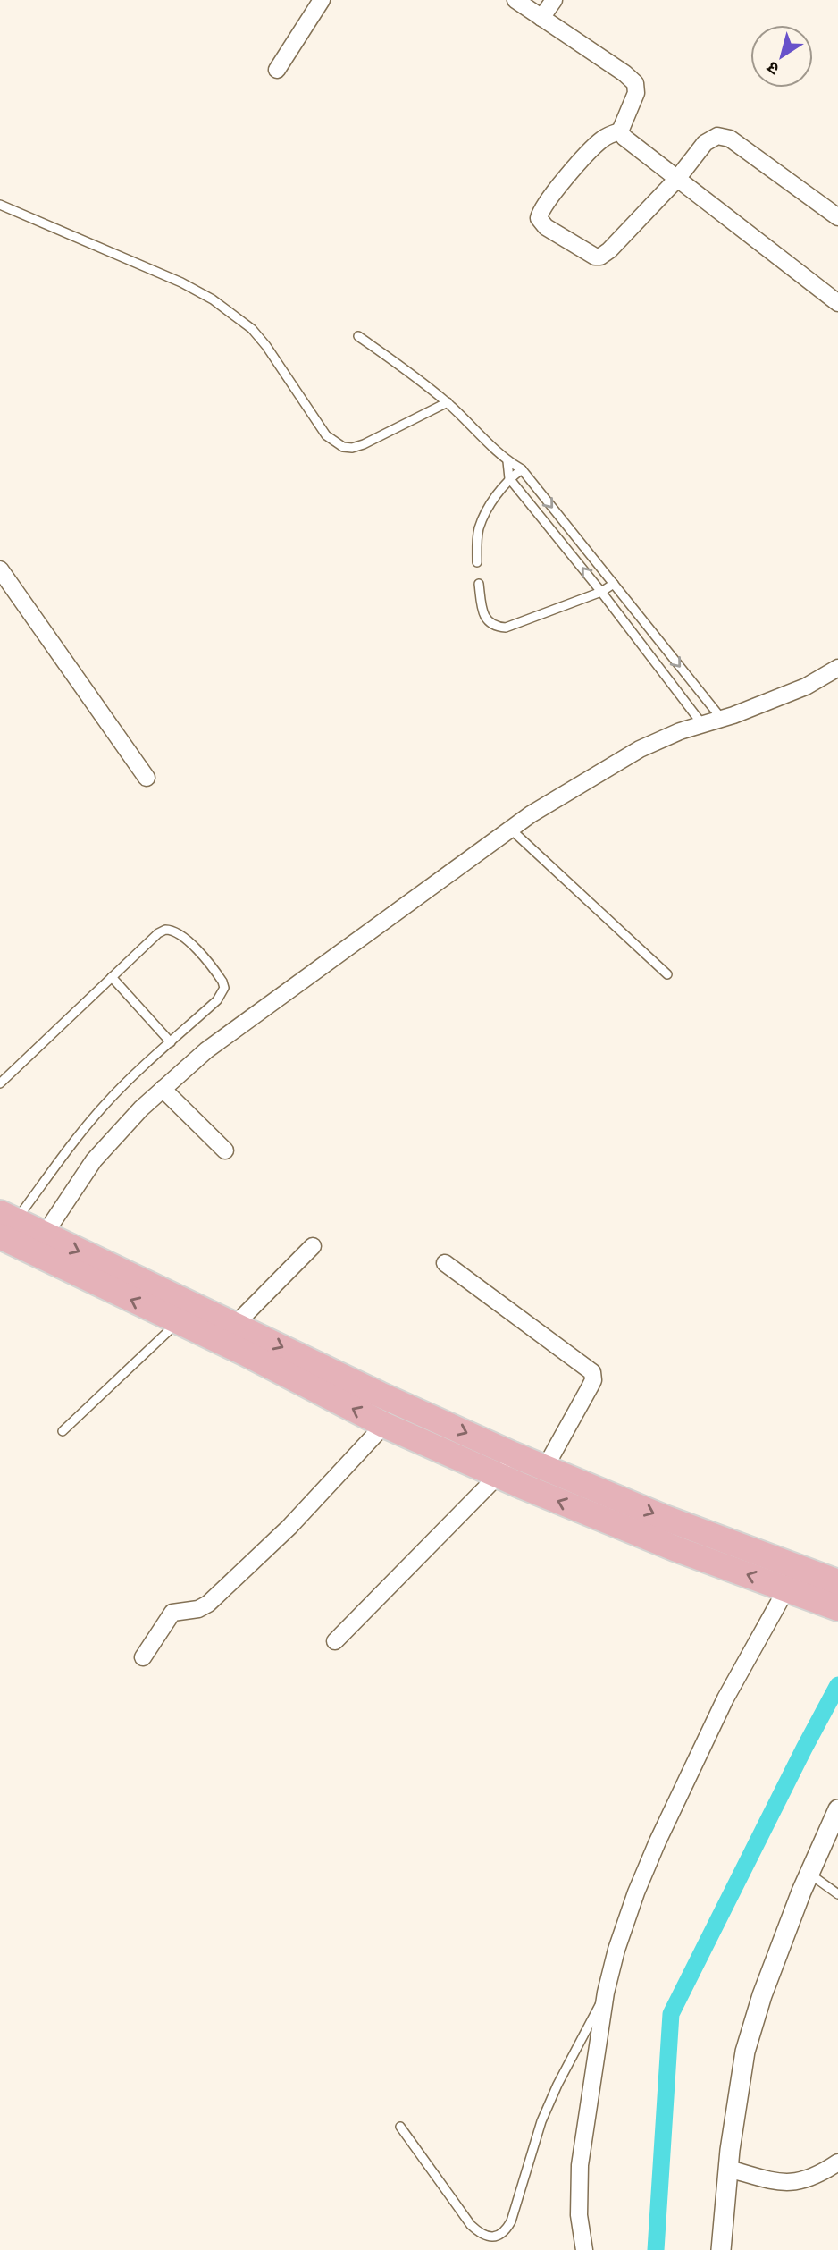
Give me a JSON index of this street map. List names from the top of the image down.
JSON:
{
  "north": "bottom left"
}
